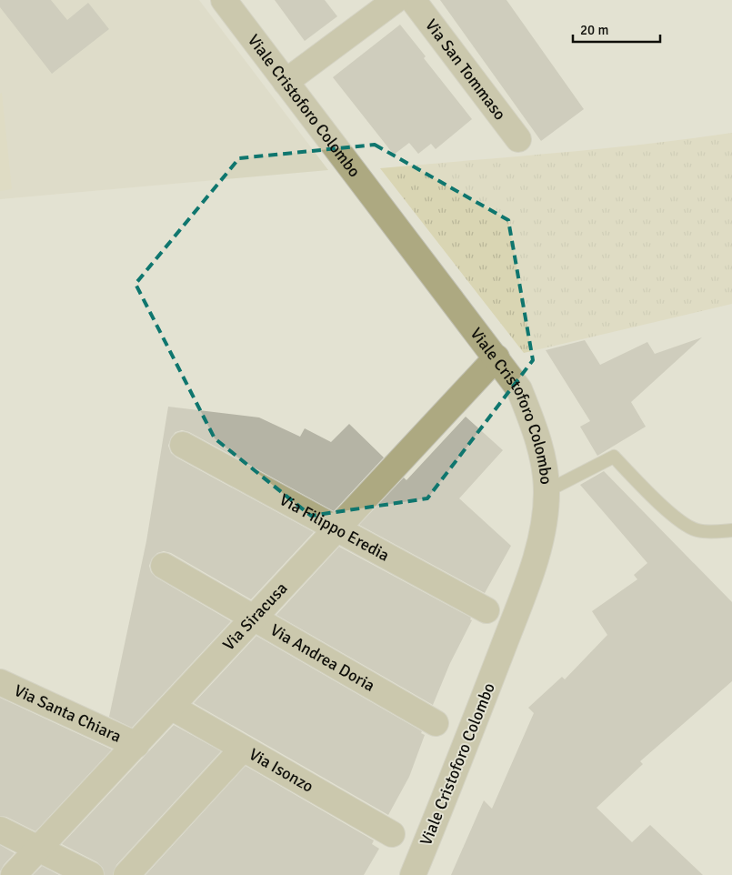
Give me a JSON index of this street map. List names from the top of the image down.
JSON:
{
  "streets": {
    "street": [
      "Via San Tommaso",
      "Viale Cristoforo Colombo",
      "Via Filippo Eredia",
      "Via Siracusa",
      "Via Andrea Doria",
      "Via Santa Chiara",
      "Via Isonzo"
    ]
  },
  "crossings": [
    ["Viale Cristoforo Colombo", "Via Siracusa"],
    ["Via Filippo Eredia", "Via Siracusa"],
    ["Via Siracusa", "Via Andrea Doria"],
    ["Via Siracusa", "Via Santa Chiara"],
    ["Via Siracusa", "Via Isonzo"]
  ],
  "scale_bar": "20 m"
}
